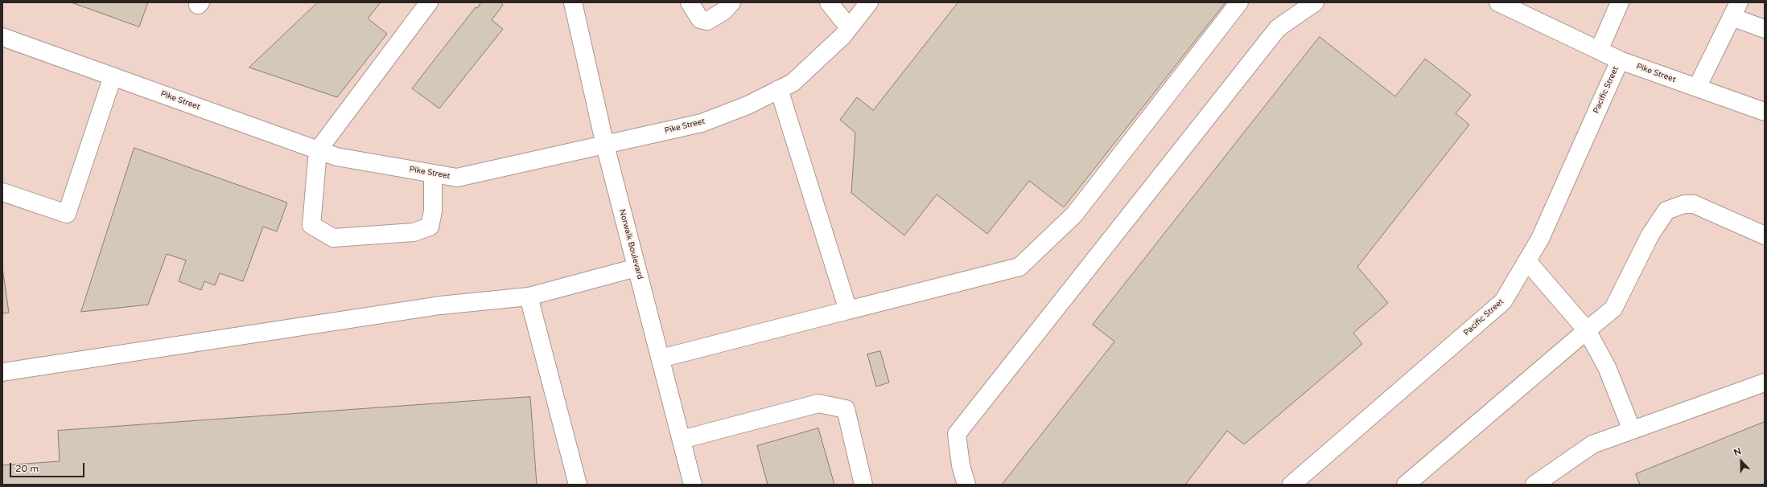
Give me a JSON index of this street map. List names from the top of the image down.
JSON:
{
  "streets": {
    "street": ["Pike Street", "Pacific Street", "Norwalk Boulevard"]
  },
  "crossings": [
    ["Pike Street", "Pacific Street"],
    ["Pike Street", "Norwalk Boulevard"]
  ],
  "scale_bar": "20 m",
  "north": "top"
}
